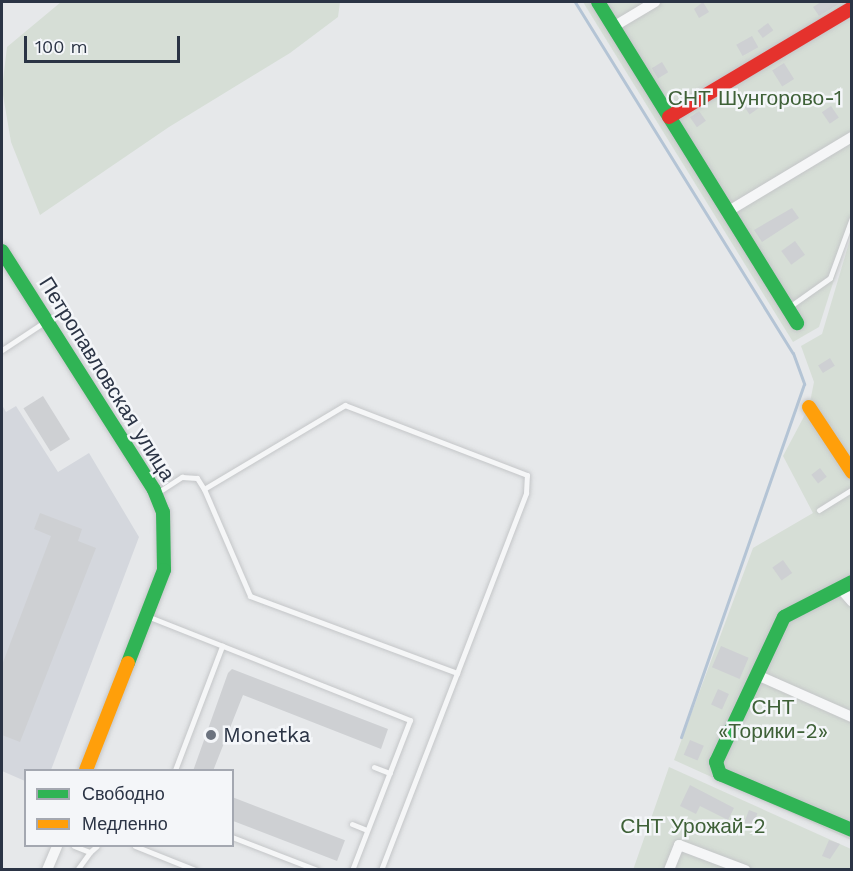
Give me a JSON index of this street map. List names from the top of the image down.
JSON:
{
  "streets": {
    "street": ["Петропавловская улица"]
  },
  "parks": ["СНТ Шунгорово-1", "СНТ «Торики-2»", "СНТ Урожай-2"],
  "places": ["Monetka"],
  "legend": ["Свободно", "Медленно"],
  "scale_bar": "100 m"
}
